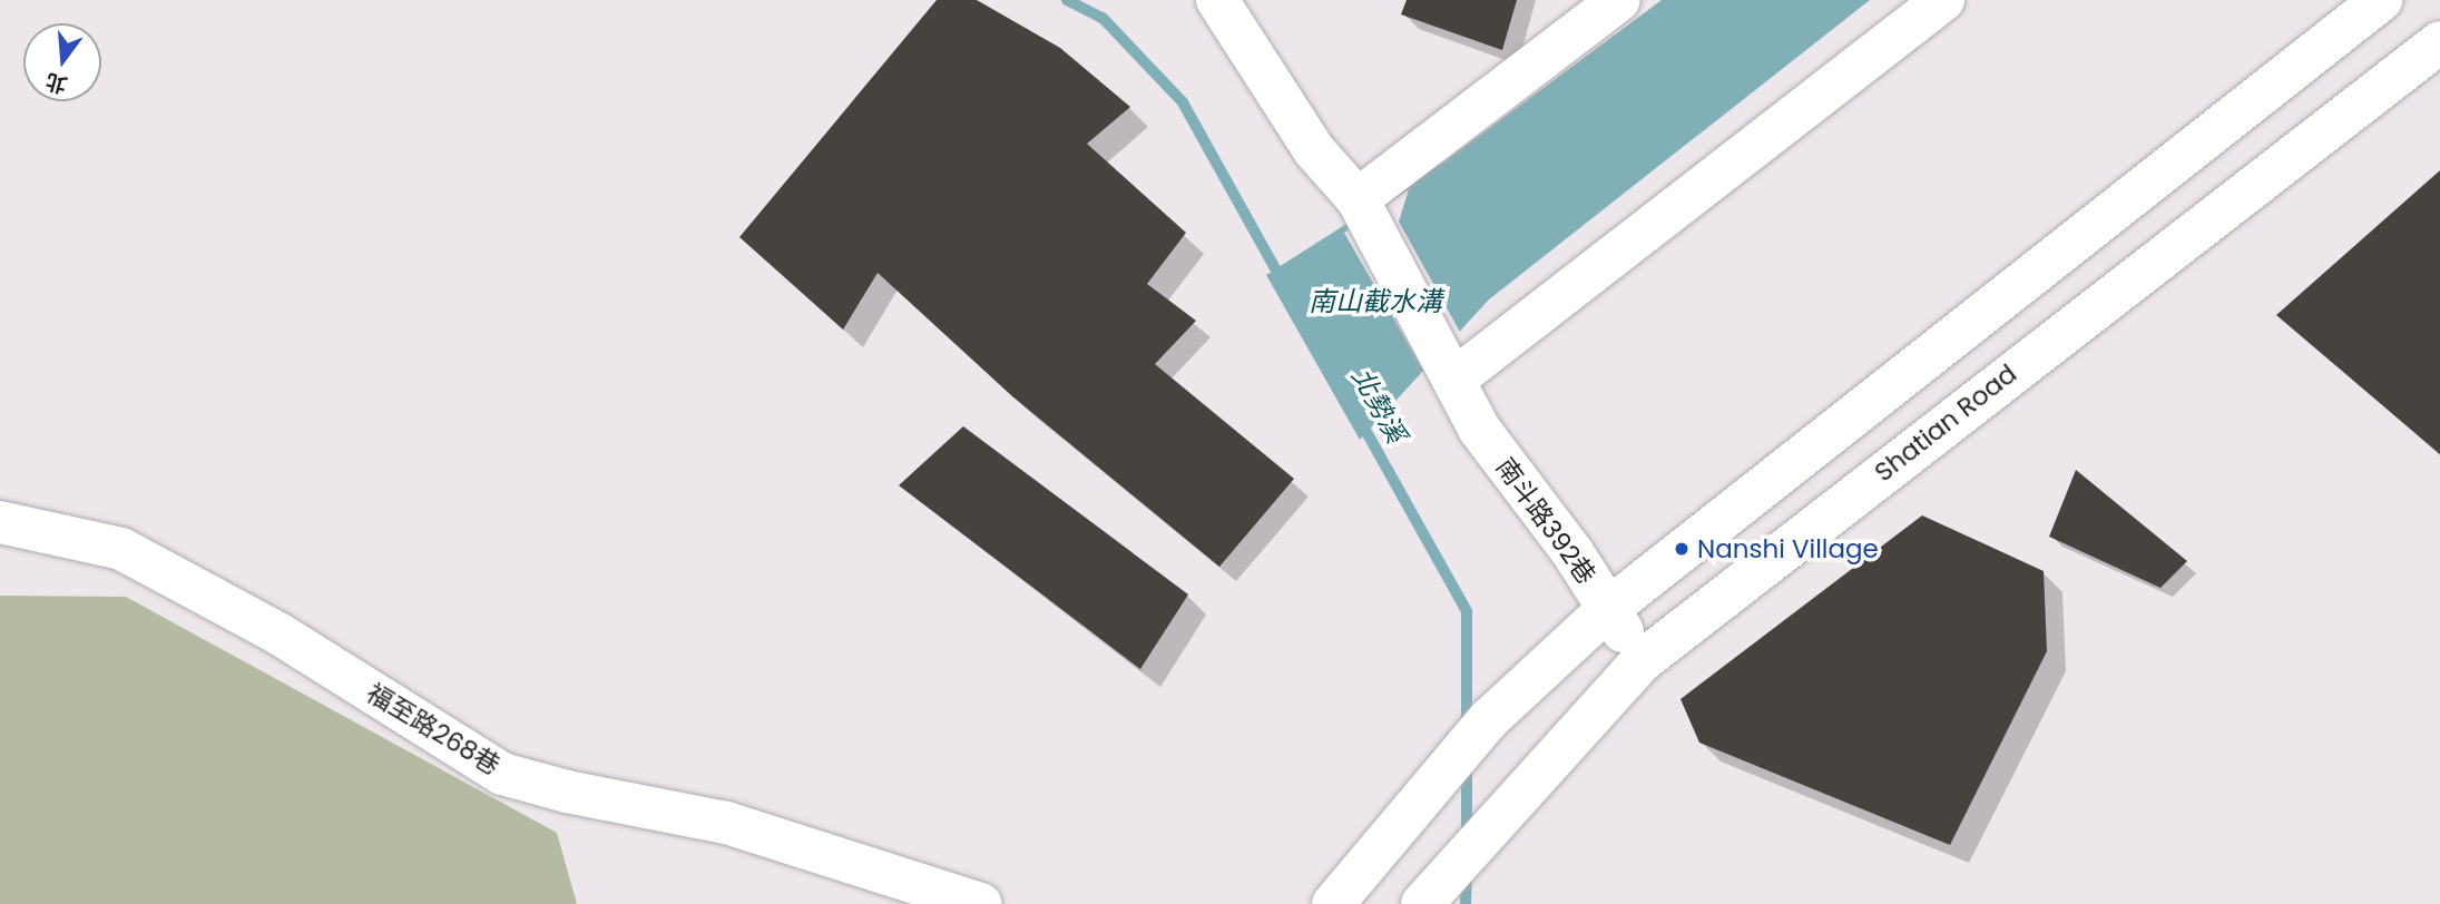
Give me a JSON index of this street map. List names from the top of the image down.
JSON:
{
  "streets": {
    "street": ["Shatian Road", "南斗路392巷", "福至路268巷"]
  },
  "crossings": [
    ["Shatian Road", "南斗路392巷"]
  ],
  "water": ["南山截水溝", "北勢溪"],
  "places": ["Nanshi Village"],
  "north": "bottom"
}
